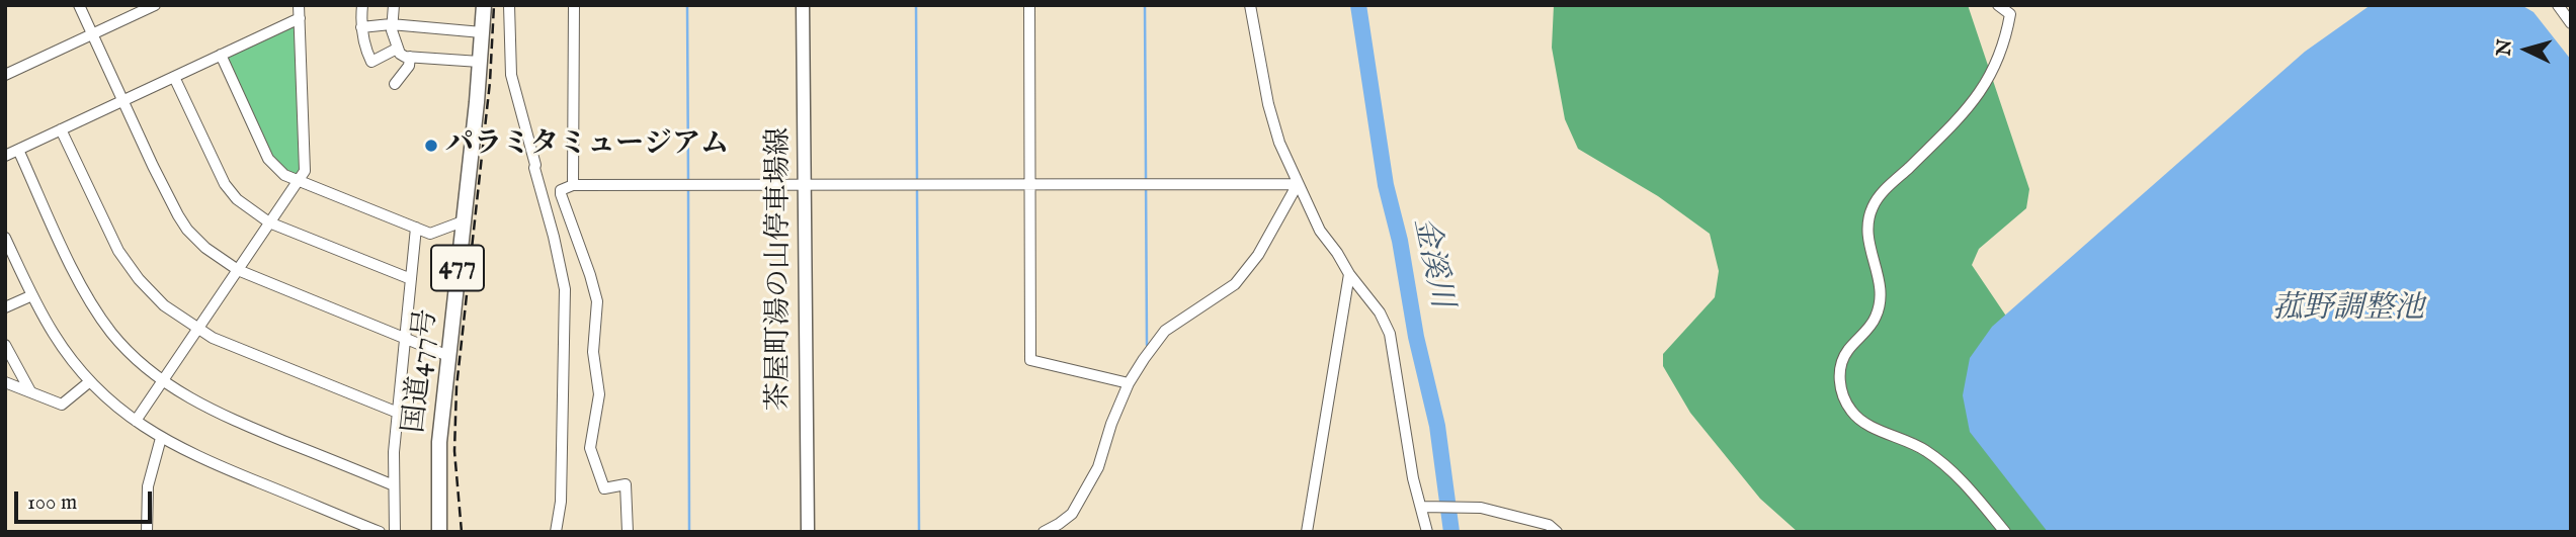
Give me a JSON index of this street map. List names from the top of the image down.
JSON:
{
  "streets": {
    "highway": ["477", "国道477号"],
    "main road": ["茶屋町湯の山停車場線"]
  },
  "water": ["金溪川", "菰野調整池"],
  "places": ["パラミタミュージアム"],
  "scale_bar": "100 m",
  "north": "left"
}
